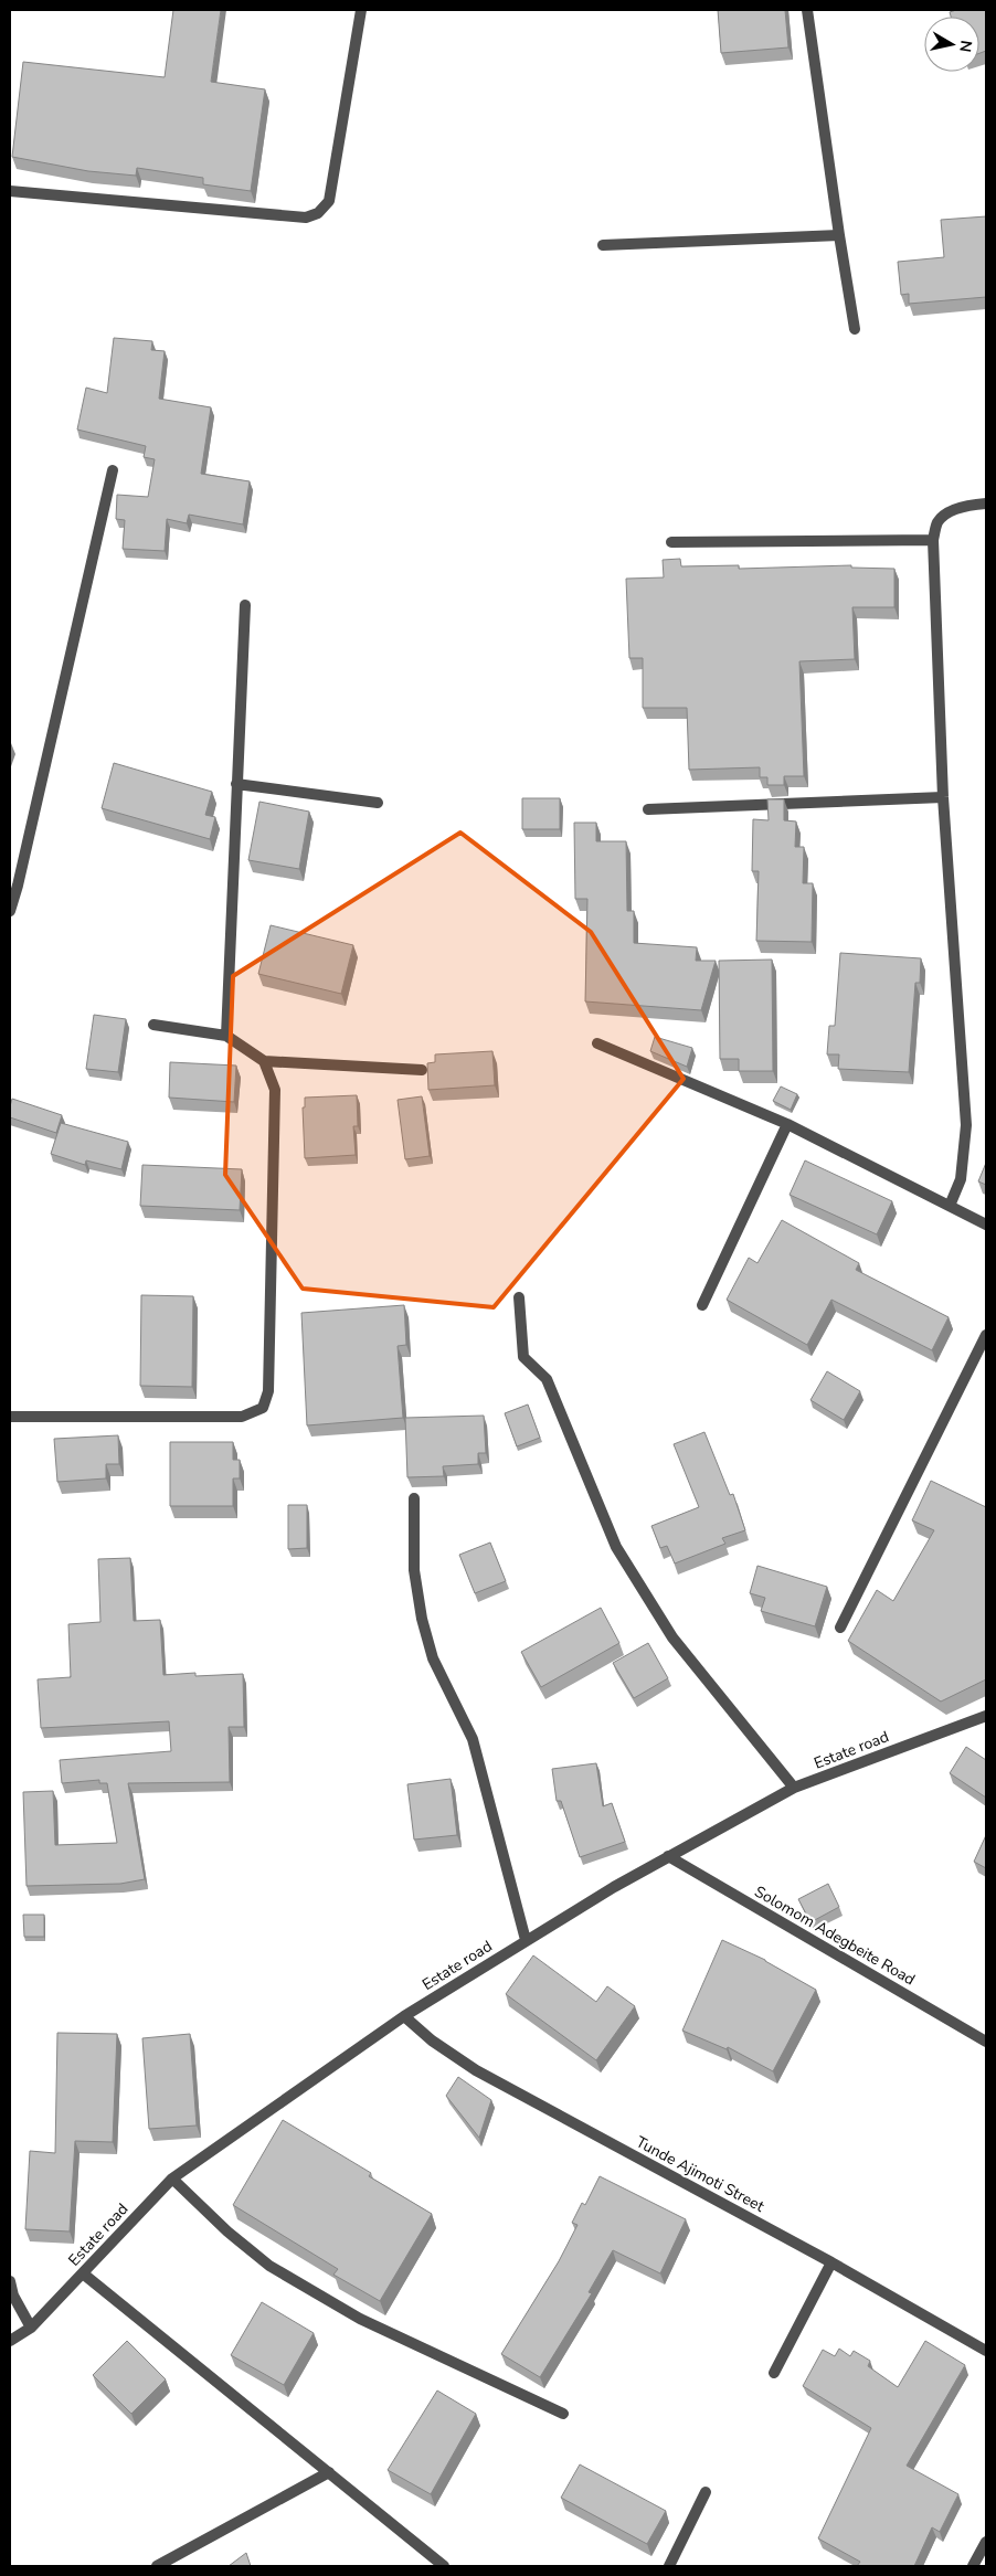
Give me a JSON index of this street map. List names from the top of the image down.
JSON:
{
  "streets": {
    "street": ["Estate road", "Solomom Adegbeite Road", "Tunde Ajimoti Street"]
  },
  "crossings": [
    ["Estate road", "Solomom Adegbeite Road"],
    ["Estate road", "Tunde Ajimoti Street"]
  ],
  "north": "right"
}
